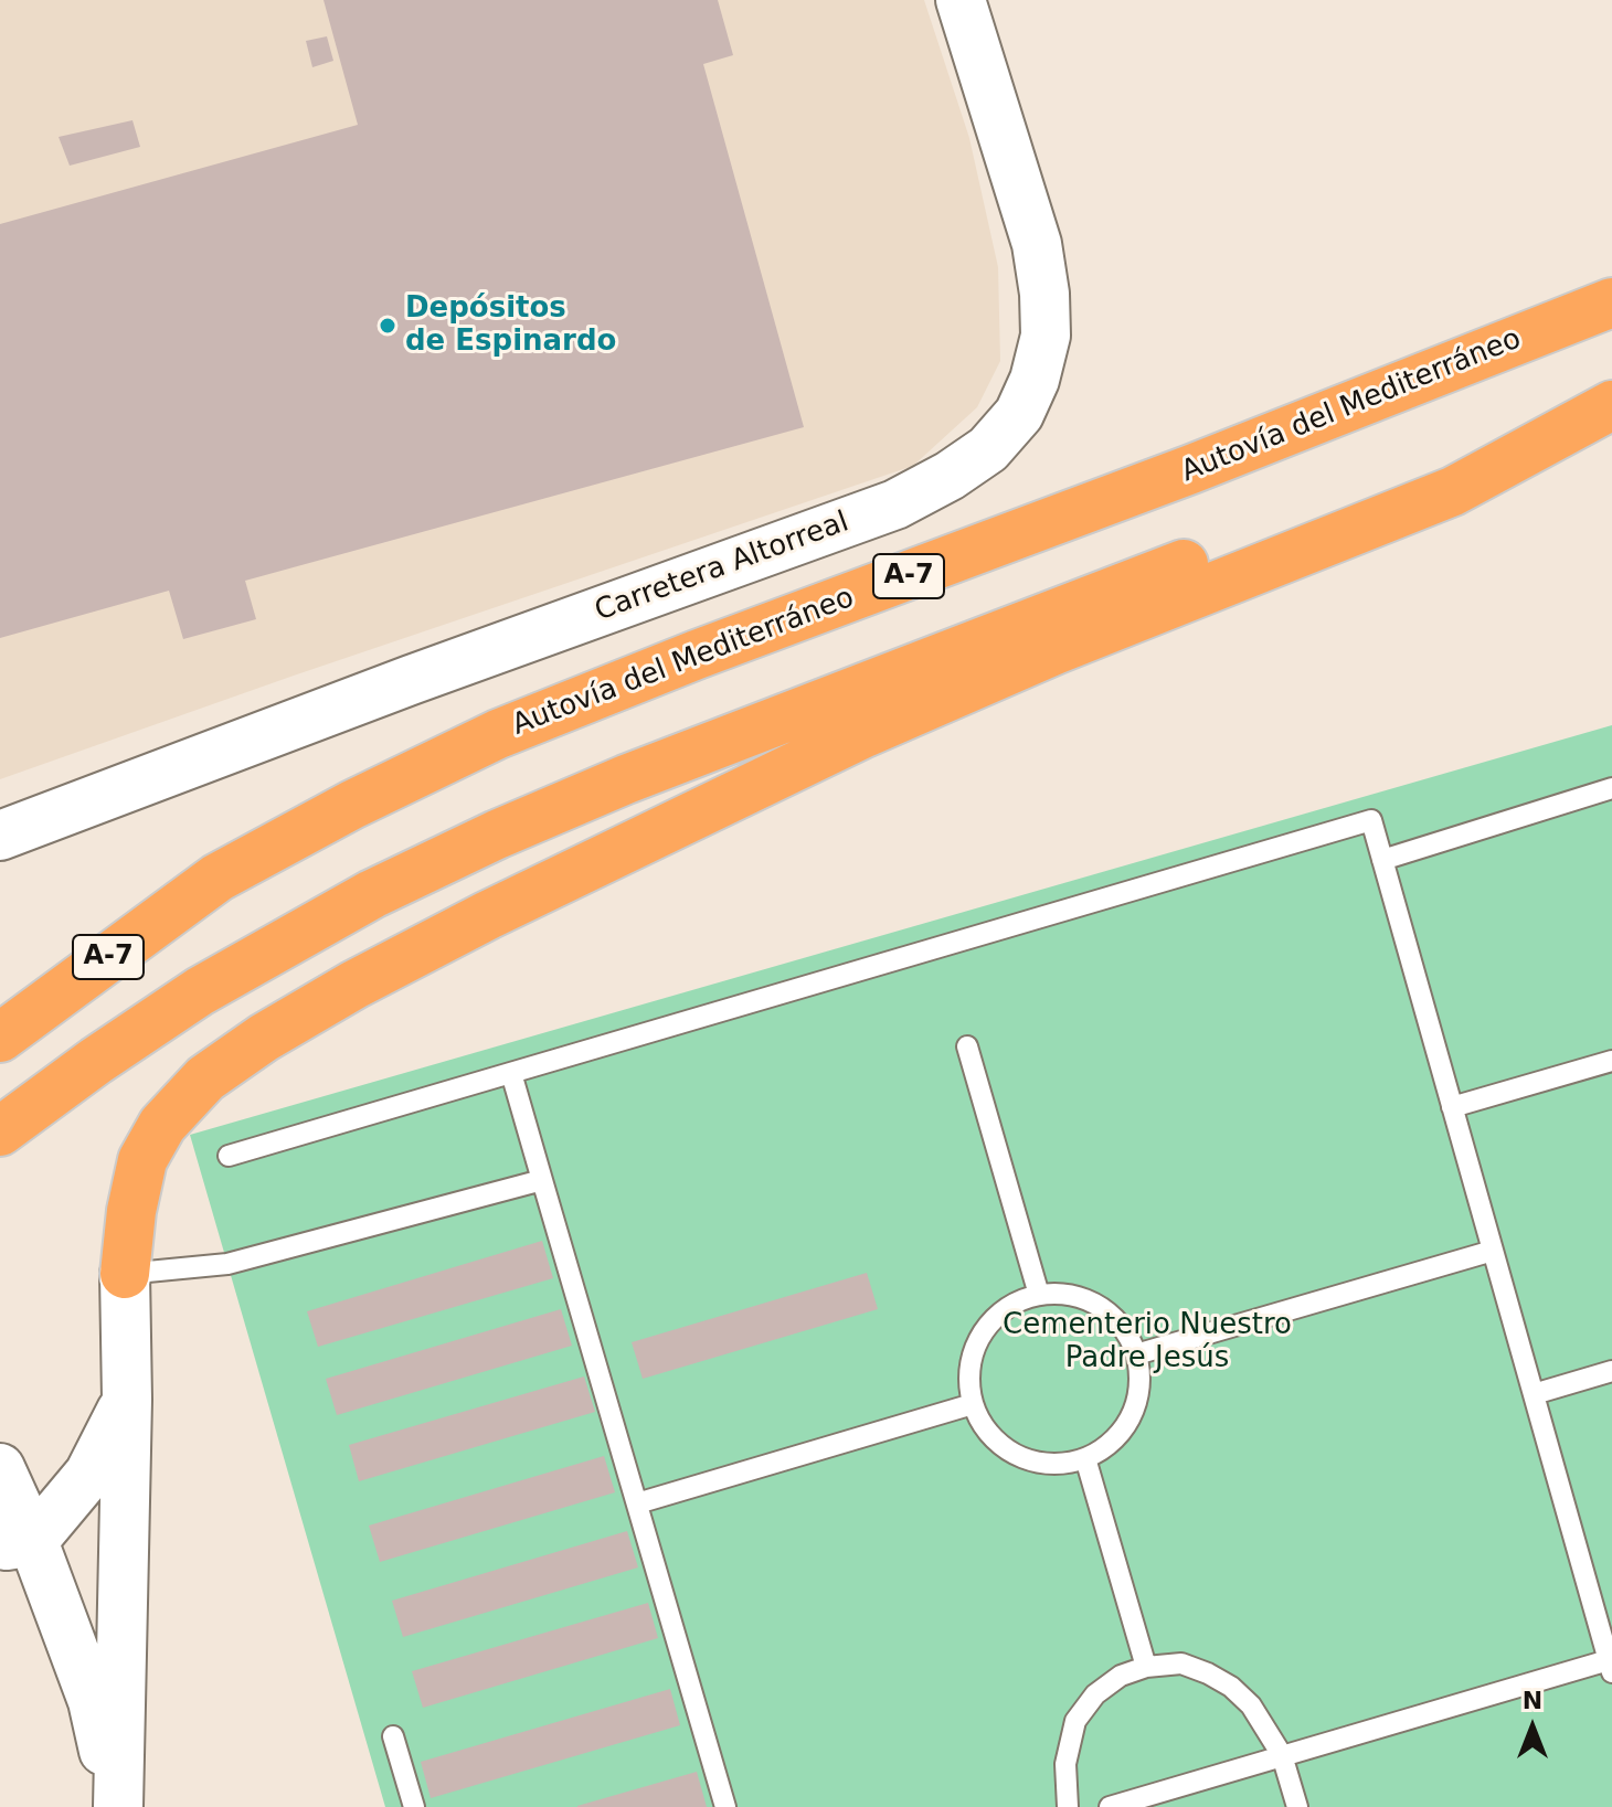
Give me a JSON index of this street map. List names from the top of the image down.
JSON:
{
  "streets": {
    "highway": ["Autovía del Mediterráneo", "A-7"],
    "street": ["Carretera Altorreal"]
  },
  "parks": ["Cementerio Nuestro Padre Jesús"],
  "places": ["Depósitos de Espinardo"],
  "north": "top"
}
